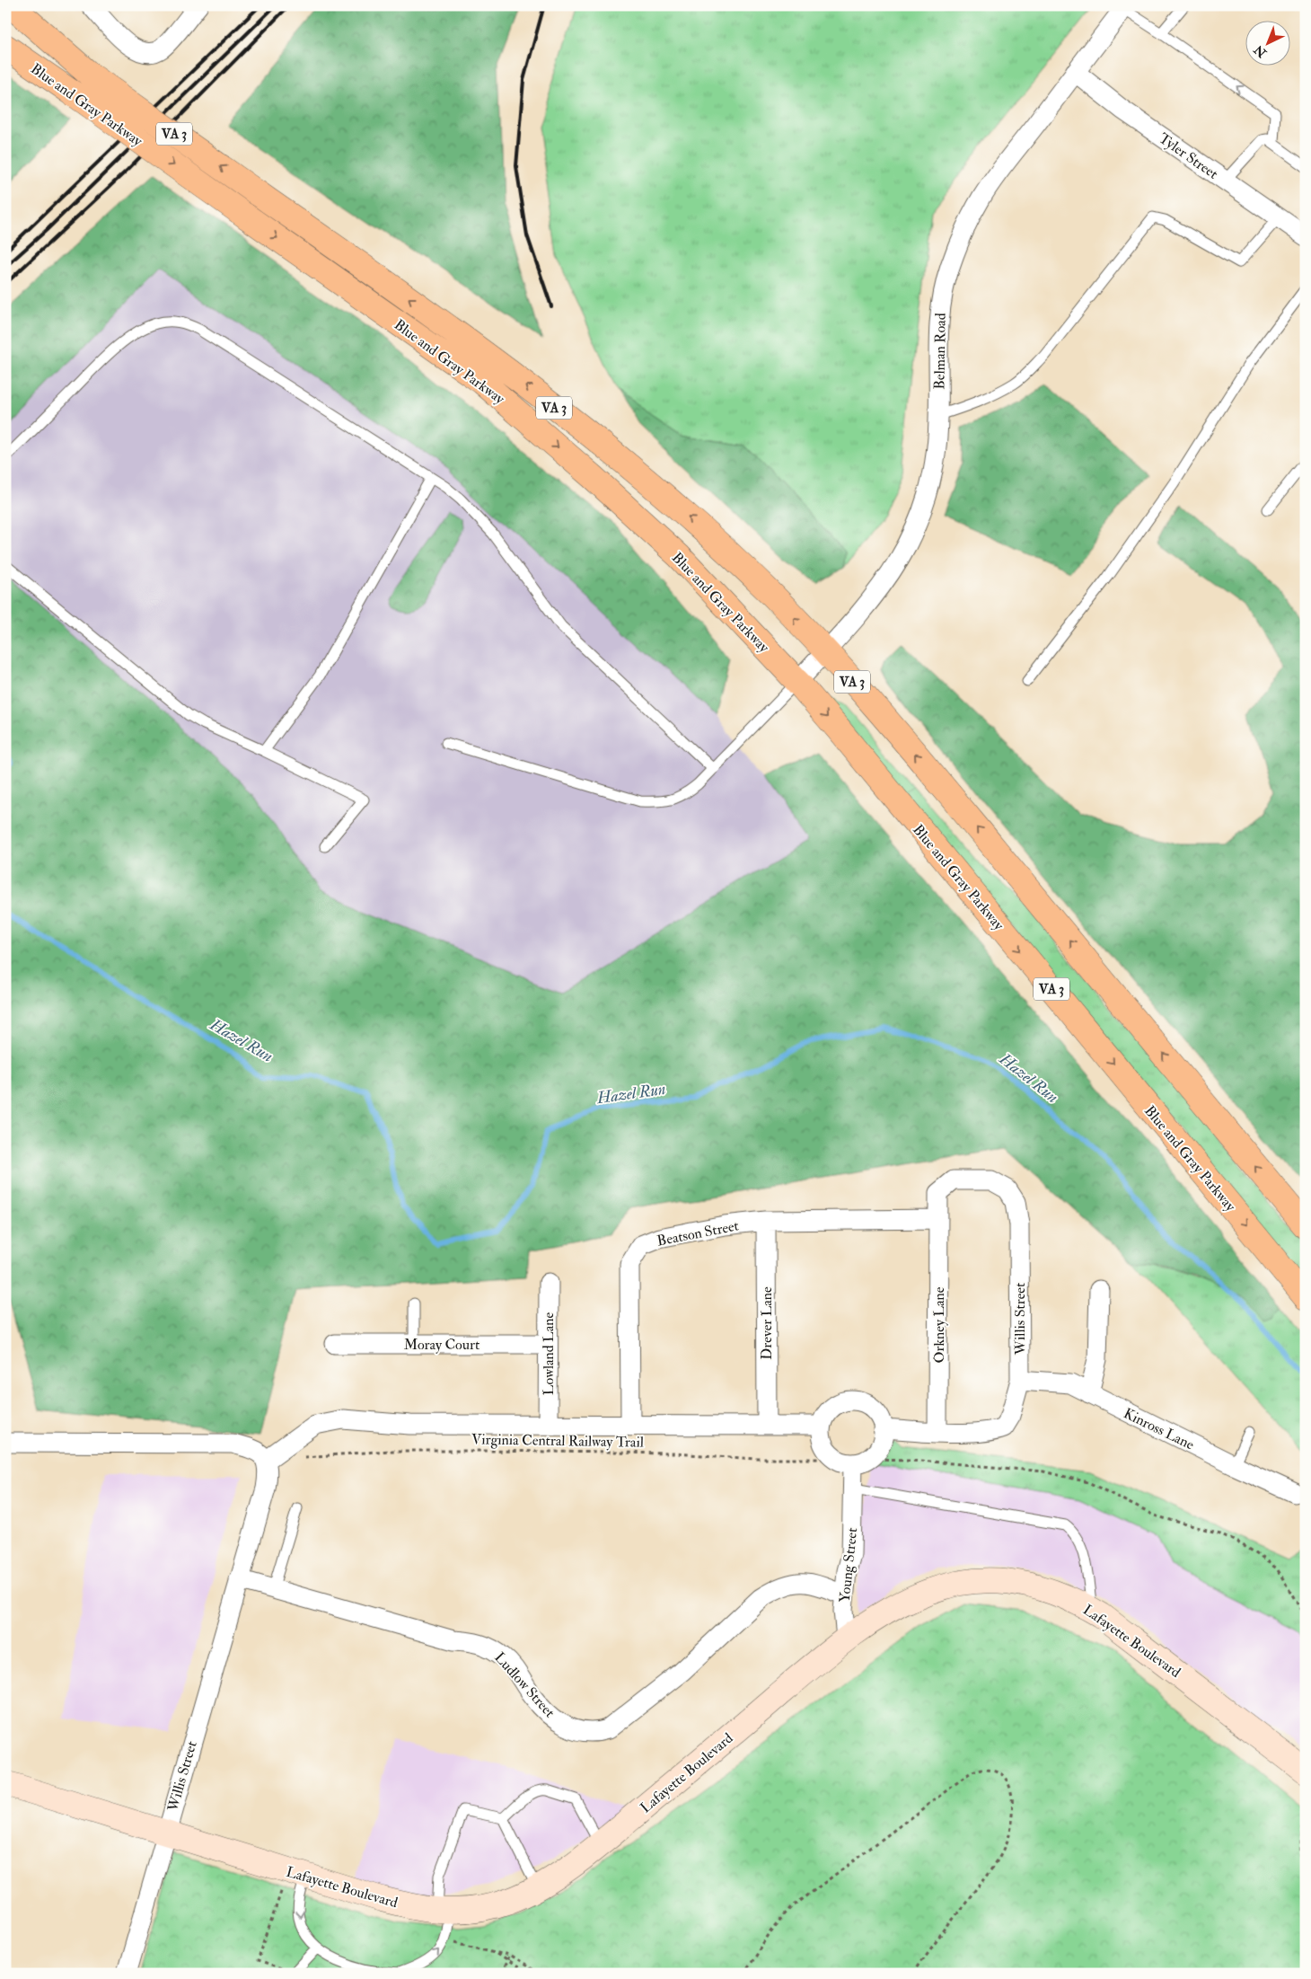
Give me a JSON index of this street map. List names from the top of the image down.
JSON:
{
  "streets": {
    "highway": ["Blue and Gray Parkway", "VA 3"],
    "main road": ["Lafayette Boulevard"],
    "street": [
      "Tyler Street",
      "Belman Road",
      "Beatson Street",
      "Willis Street",
      "Drever Lane",
      "Orkney Lane",
      "Moray Court",
      "Lowland Lane",
      "Kinross Lane",
      "Young Street",
      "Ludlow Street"
    ],
    "path": ["Virginia Central Railway Trail"]
  },
  "crossings": [
    ["Blue and Gray Parkway", "Belman Road"],
    ["Tyler Street", "Belman Road"],
    ["Beatson Street", "Willis Street"],
    ["Beatson Street", "Drever Lane"],
    ["Beatson Street", "Orkney Lane"],
    ["Willis Street", "Orkney Lane"],
    ["Willis Street", "Kinross Lane"],
    ["Willis Street", "Young Street"],
    ["Willis Street", "Lafayette Boulevard"],
    ["Willis Street", "Ludlow Street"],
    ["Moray Court", "Lowland Lane"],
    ["Young Street", "Lafayette Boulevard"],
    ["Young Street", "Ludlow Street"]
  ],
  "water": ["Hazel Run"],
  "north": "bottom left"
}
